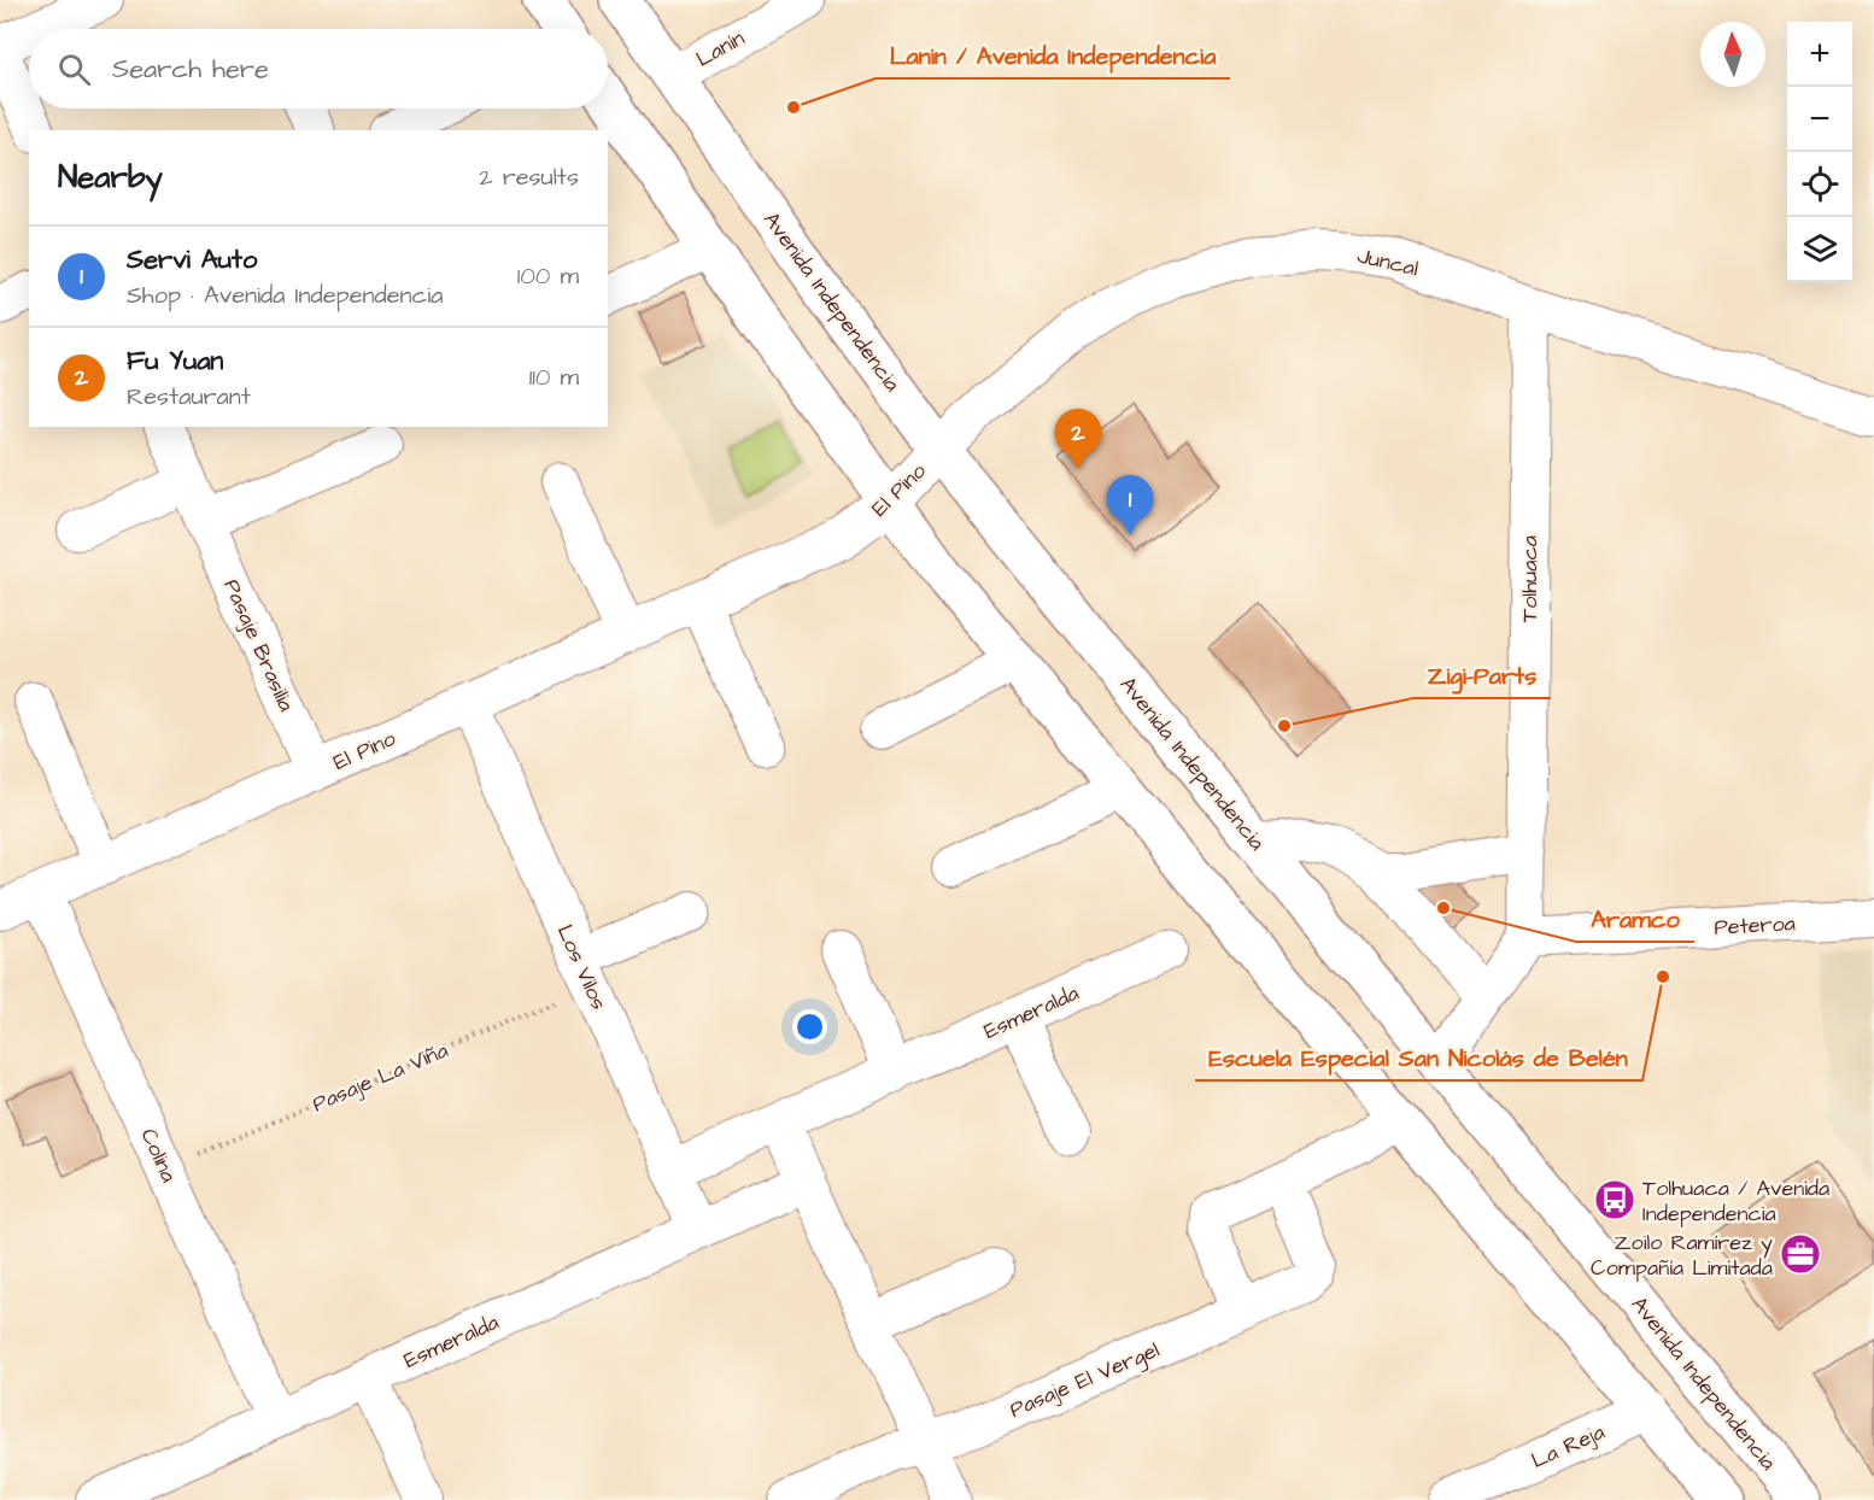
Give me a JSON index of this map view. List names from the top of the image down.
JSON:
{
  "streets": {
    "main road": ["Avenida Independencia"],
    "street": [
      "Lanín",
      "Juncal",
      "El Pino",
      "Tolhuaca",
      "Pasaje Brasilia",
      "Peteroa",
      "Los Vilos",
      "Esmeralda",
      "Colina",
      "Pasaje El Vergel",
      "La Reja"
    ],
    "path": ["Pasaje La Viña"]
  },
  "crossings": [
    ["Lanín", "Avenida Independencia"],
    ["Juncal", "Avenida Independencia"],
    ["Juncal", "El Pino"],
    ["Juncal", "Tolhuaca"],
    ["Avenida Independencia", "El Pino"],
    ["El Pino", "Pasaje Brasilia"],
    ["El Pino", "Los Vilos"],
    ["El Pino", "Colina"],
    ["Tolhuaca", "Peteroa"],
    ["Los Vilos", "Esmeralda"],
    ["Esmeralda", "Colina"]
  ],
  "places": {
    "other": [
      "Lanin / Avenida Independencia",
      "Zigi-Parts",
      "Aramco",
      "Escuela Especial San Nicolás de Belén"
    ],
    "bus stop": ["Tolhuaca / Avenida Independencia"],
    "office": ["Zoilo Ramírez y Compañía Limitada"]
  },
  "north": "top",
  "page": {
    "map_buttons": ["+", "−"],
    "search": "Search here",
    "heading": ["Nearby", "2 results"],
    "list": [
      {
        "mark": "1",
        "name": "Servi Auto",
        "note": "Shop · Avenida Independencia",
        "value": "100 m"
      },
      {
        "mark": "2",
        "name": "Fu Yuan",
        "note": "Restaurant",
        "value": "110 m"
      }
    ],
    "pins": ["2", "1"]
  }
}
